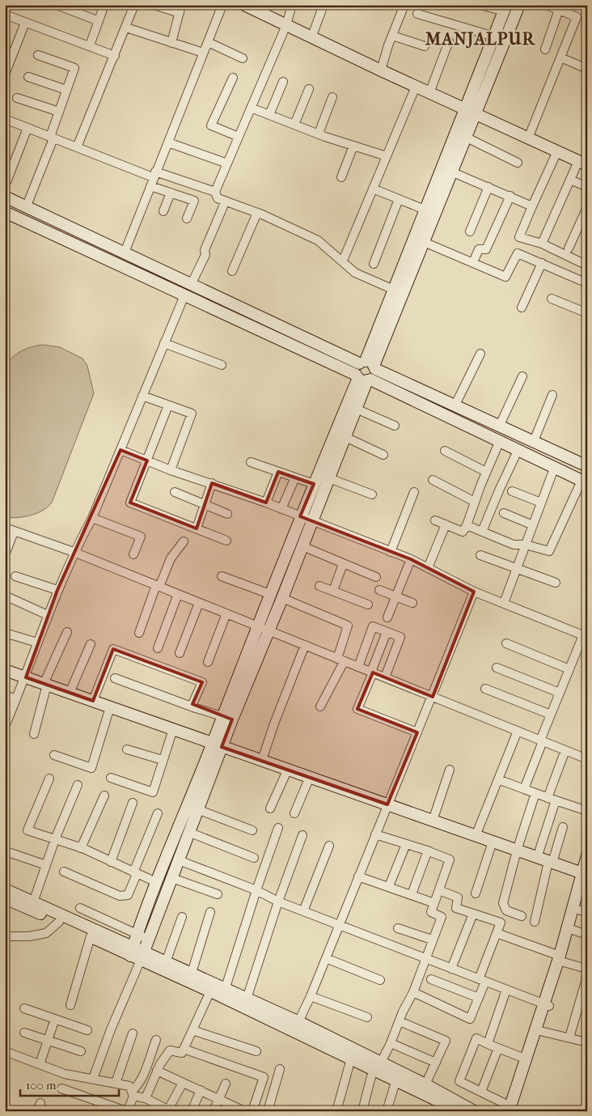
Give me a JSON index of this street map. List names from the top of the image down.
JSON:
{
  "districts": ["MANJALPUR"],
  "scale_bar": "100 m"
}
